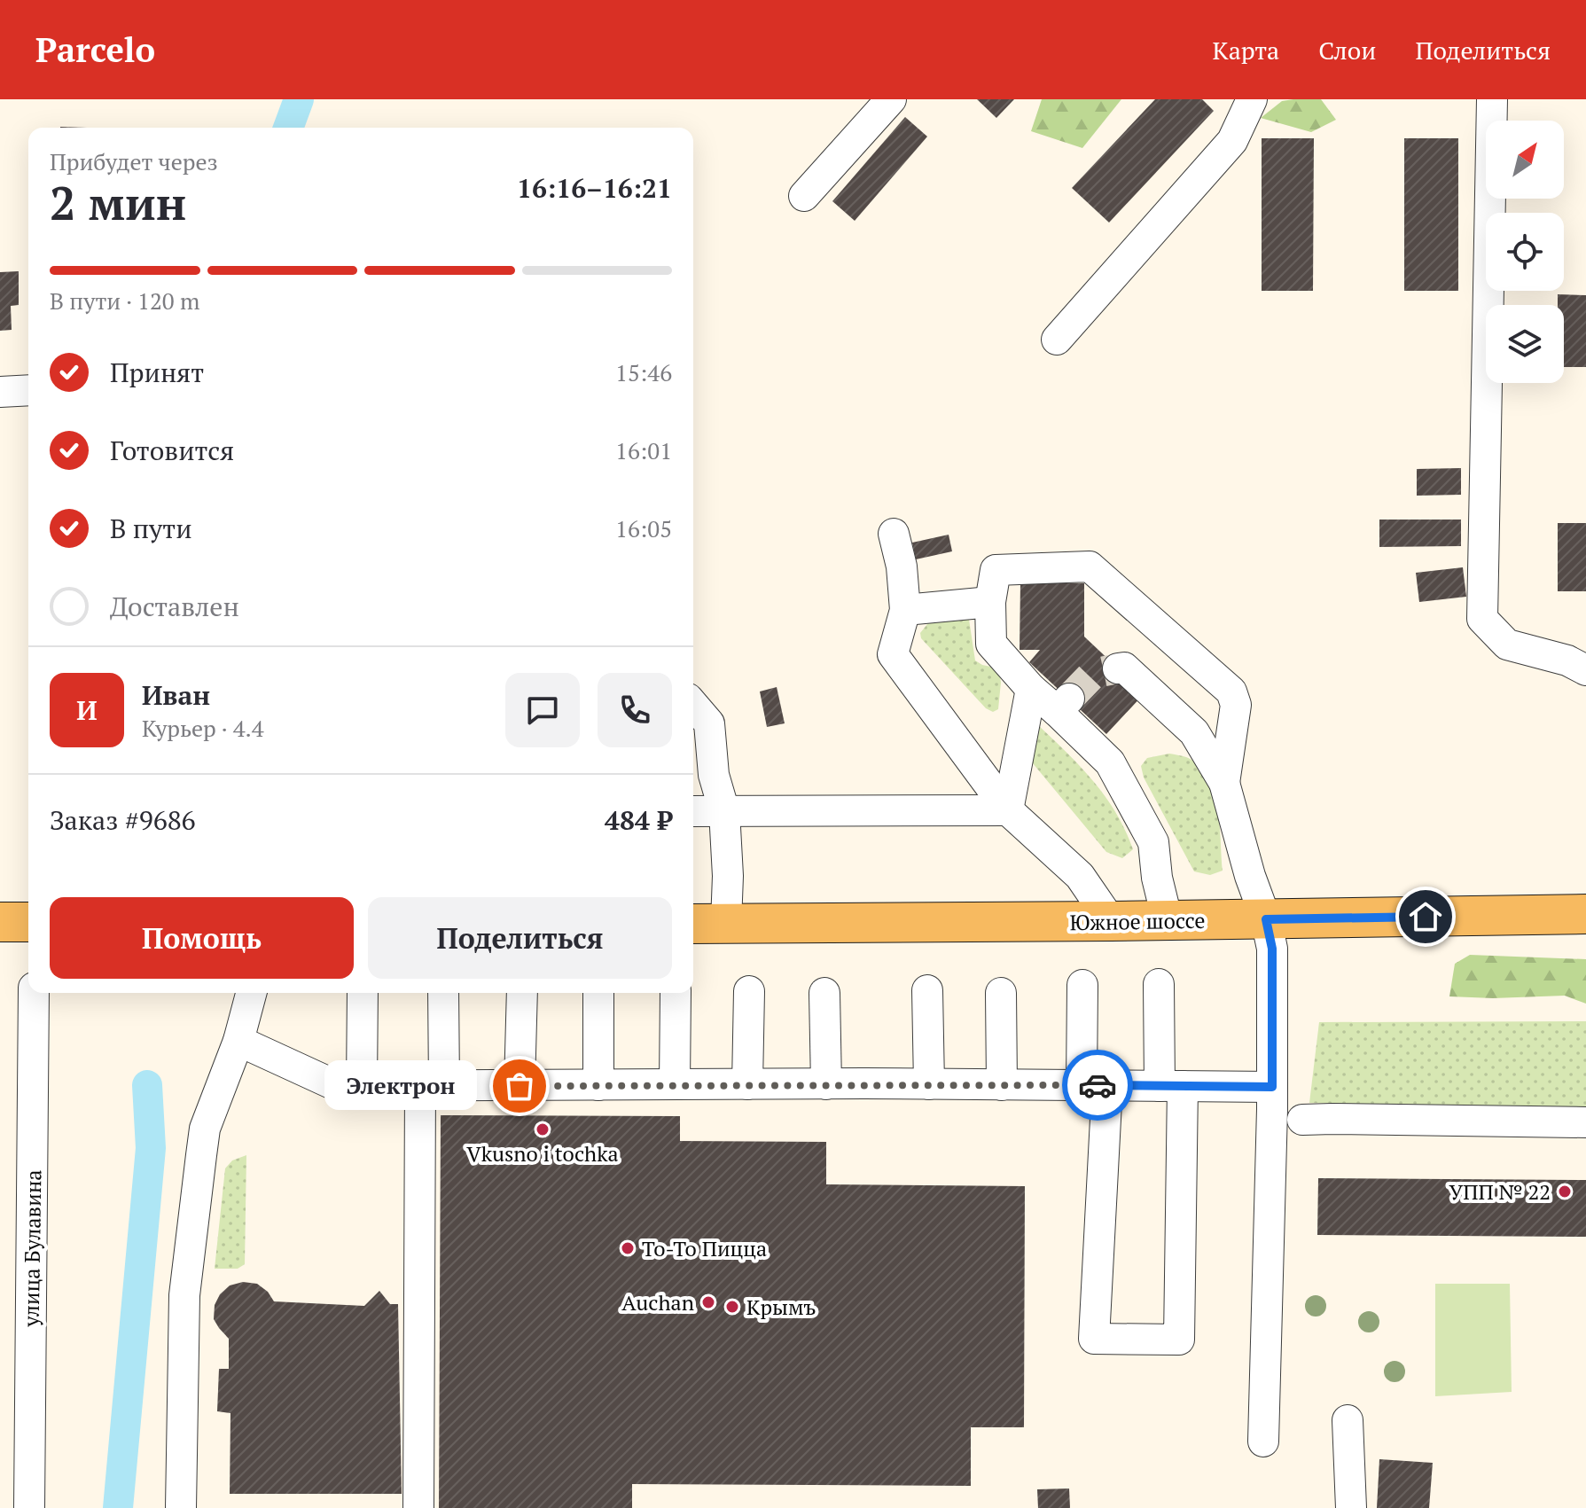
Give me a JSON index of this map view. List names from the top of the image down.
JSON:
{
  "streets": {
    "main road": ["Южное шоссе"],
    "street": ["улица Булавина"]
  },
  "places": [
    "Электрон",
    "Vkusno i tochka",
    "УПП № 22",
    "То-То Пицца",
    "Auchan",
    "Крымъ"
  ],
  "north": "top right",
  "page": {
    "header": "Parcelo",
    "nav": ["Карта", "Слои", "Поделиться"],
    "heading": ["2 мин", "Прибудет через", "16:16–16:21"],
    "panel": [
      "Иван",
      "Курьер · 4.4",
      "Заказ #9686",
      "484 ₽"
    ],
    "bar": "В пути · 120 m",
    "list": [
      ["Принят", "15:46"],
      ["Готовится", "16:01"],
      ["В пути", "16:05"],
      "Доставлен"
    ],
    "round": "И",
    "buttons": ["Помощь", "Поделиться"],
    "bubble": "Электрон"
  }
}
